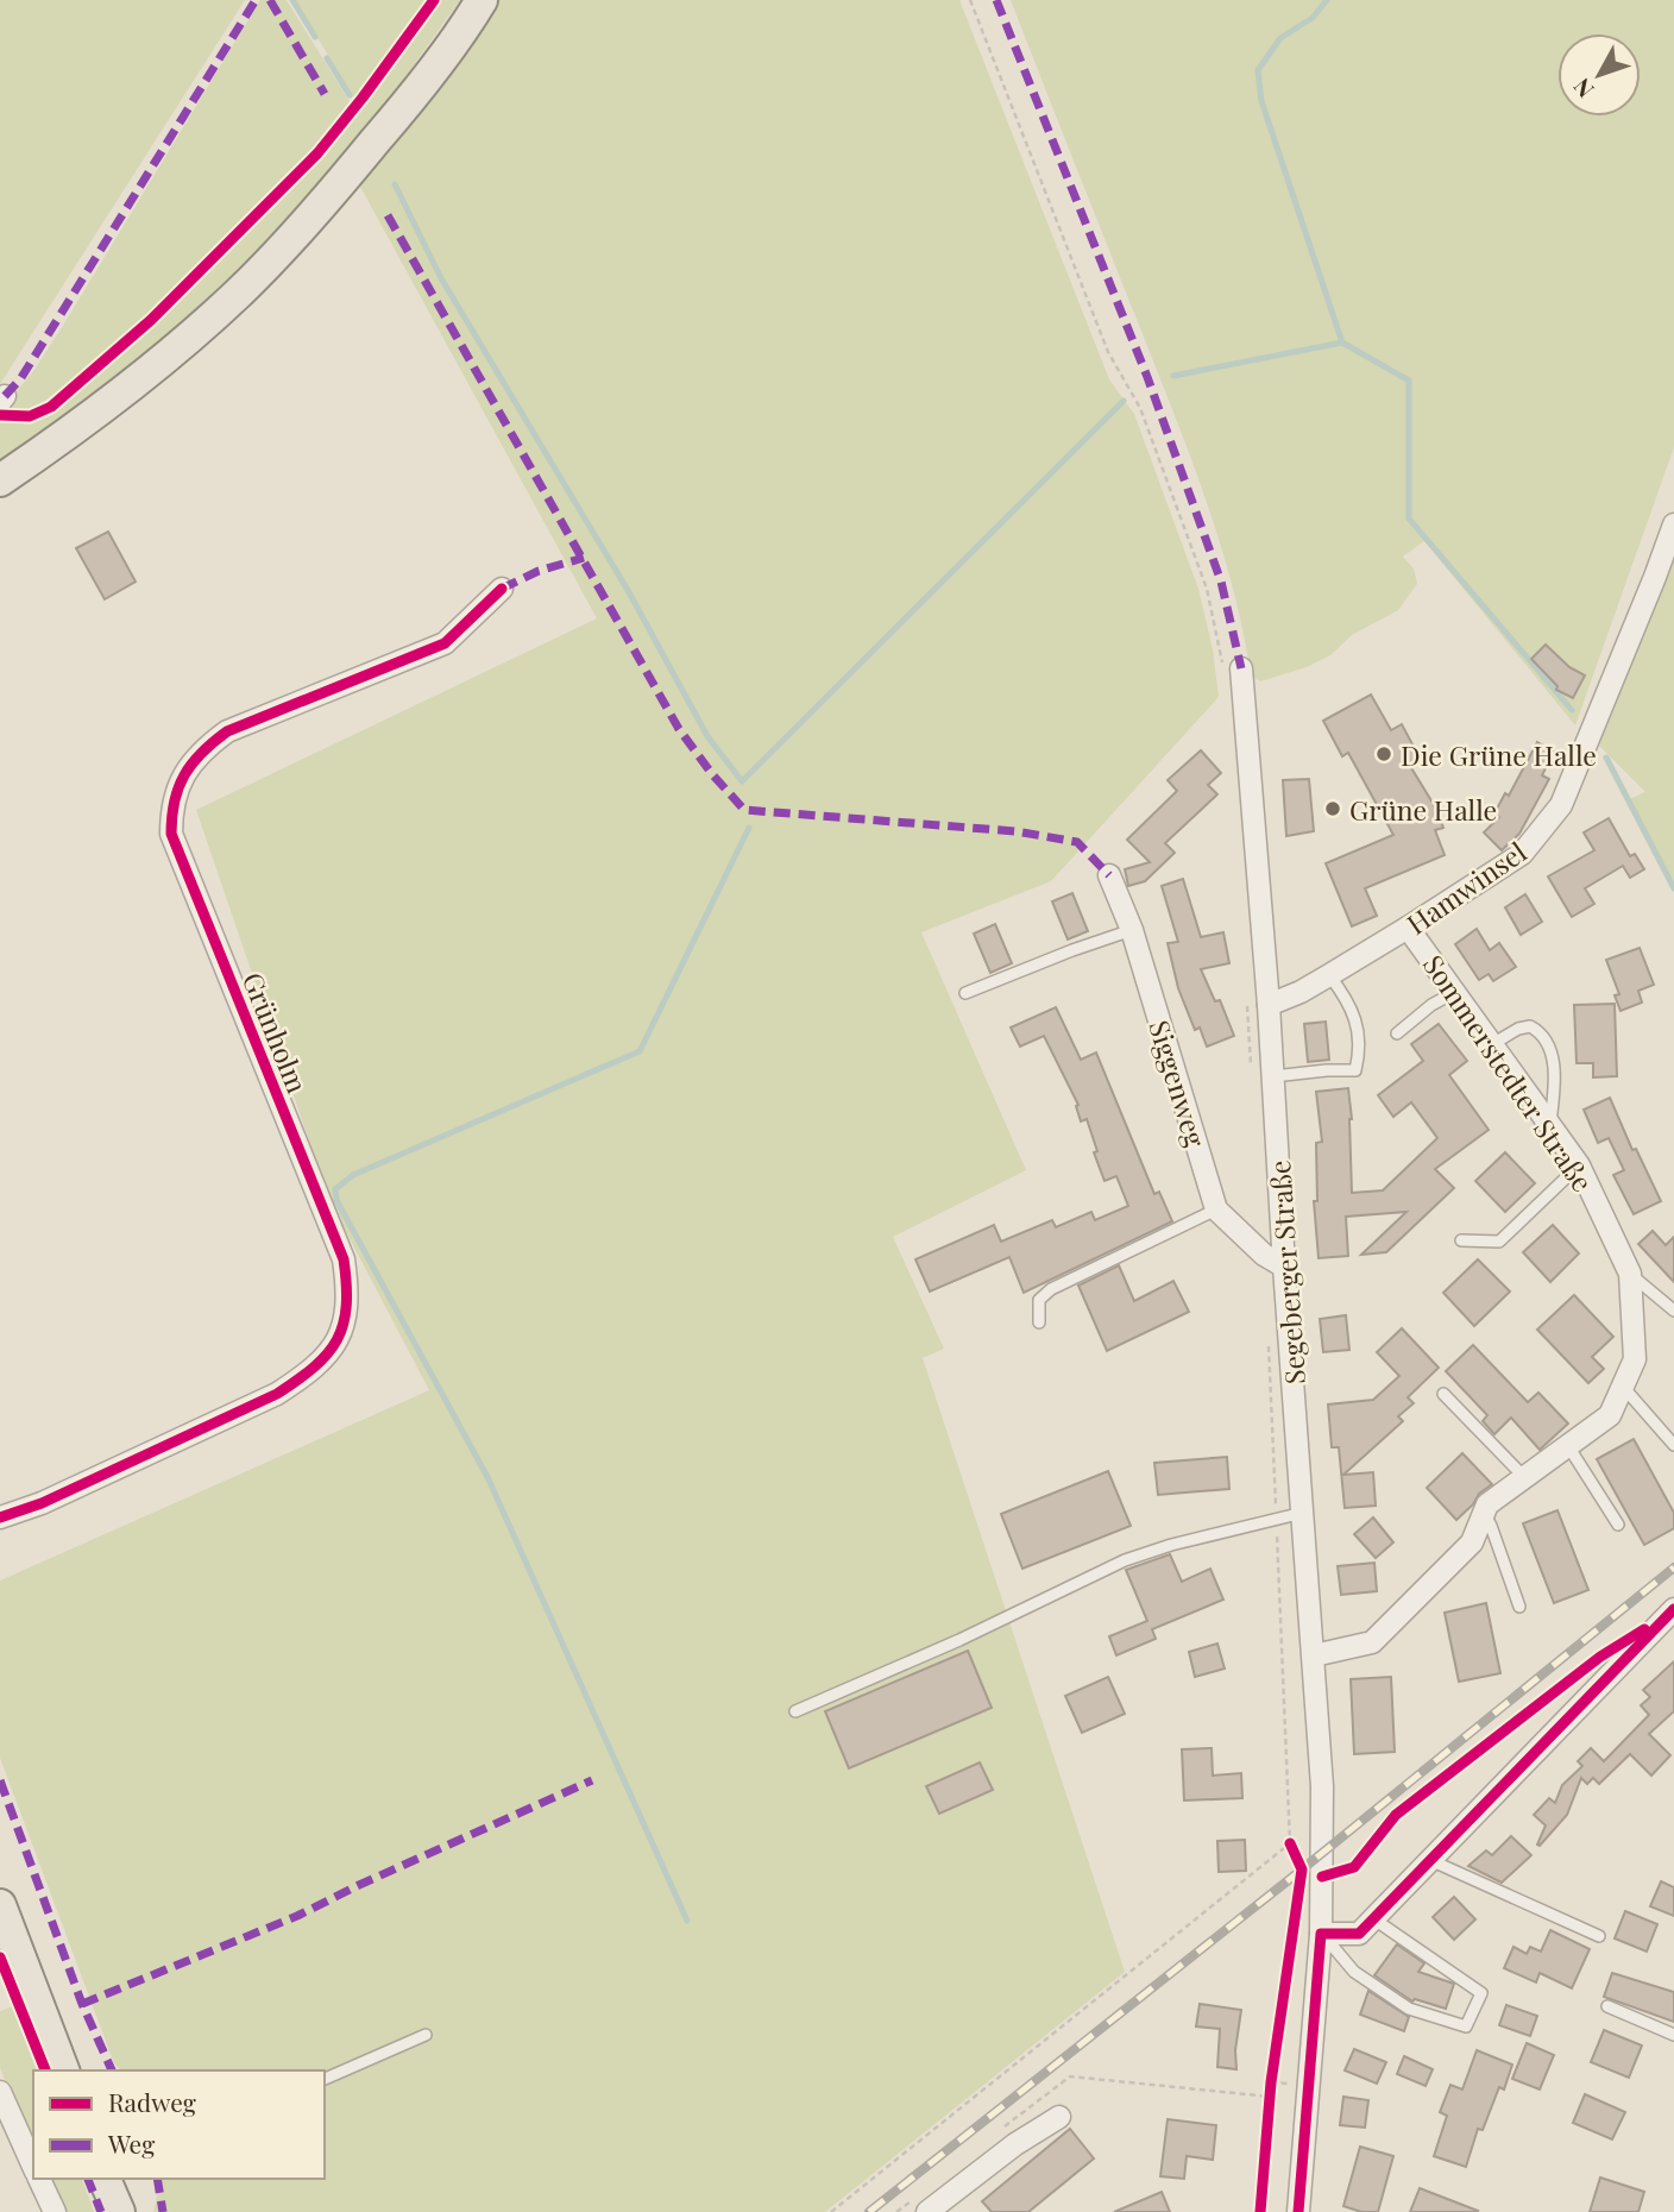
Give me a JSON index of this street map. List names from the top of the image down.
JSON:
{
  "streets": {
    "street": [
      "Hamwinsel",
      "Grünholm",
      "Sommerstedter Straße",
      "Siggenweg",
      "Segeberger Straße"
    ]
  },
  "crossings": [
    ["Hamwinsel", "Sommerstedter Straße"],
    ["Hamwinsel", "Segeberger Straße"],
    ["Sommerstedter Straße", "Segeberger Straße"],
    ["Siggenweg", "Segeberger Straße"]
  ],
  "places": ["Die Grüne Halle", "Grüne Halle"],
  "legend": ["Radweg", "Weg"],
  "north": "bottom left"
}
